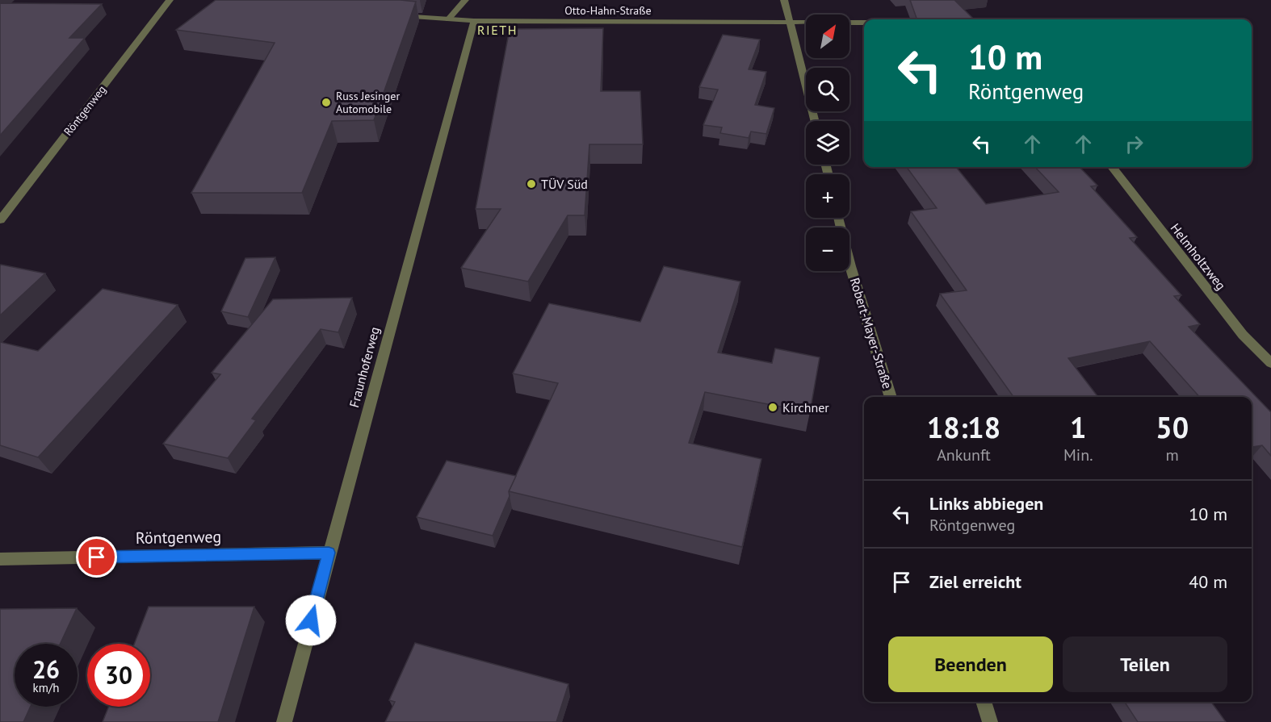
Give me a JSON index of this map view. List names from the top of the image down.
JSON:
{
  "streets": {
    "street": [
      "Otto-Hahn-Straße",
      "Röntgenweg",
      "Helmholtzweg",
      "Robert-Mayer-Straße",
      "Fraunhoferweg"
    ]
  },
  "crossings": [
    ["Otto-Hahn-Straße", "Fraunhoferweg"],
    ["Röntgenweg", "Fraunhoferweg"]
  ],
  "districts": ["RIETH"],
  "places": ["Russ Jesinger Automobile", "TÜV Süd", "Kirchner"],
  "north": "top right",
  "page": {
    "map_buttons": ["+", "−"],
    "turn": ["10 m", "Röntgenweg"],
    "eta": [
      "18:18",
      "Ankunft",
      "1",
      "Min.",
      "50",
      "m"
    ],
    "list": [
      {
        "name": "Links abbiegen",
        "note": "Röntgenweg",
        "value": "10 m"
      },
      {
        "name": "Ziel erreicht",
        "value": "40 m"
      }
    ],
    "buttons": ["Beenden", "Teilen"],
    "speed": "26 km/h",
    "limit": "30"
  }
}
